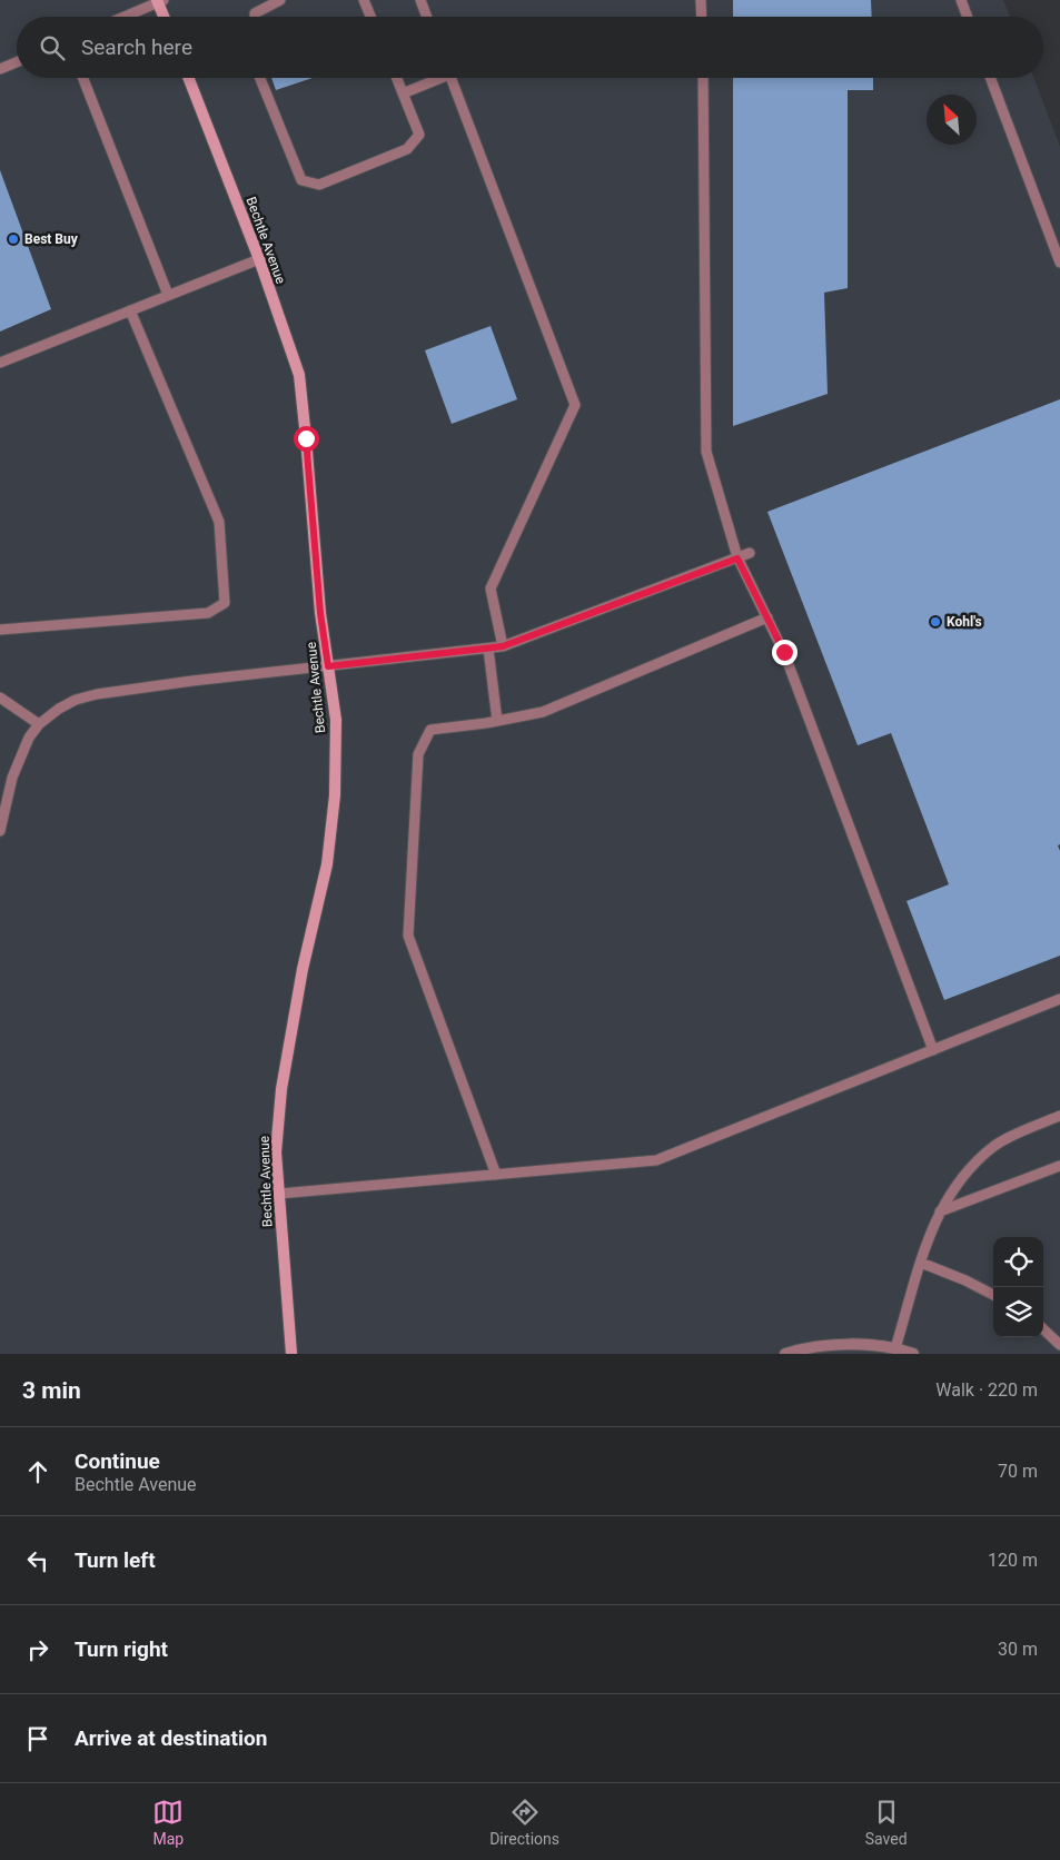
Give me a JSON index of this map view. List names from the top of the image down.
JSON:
{
  "streets": {
    "street": ["Bechtle Avenue"]
  },
  "places": ["Best Buy", "Kohl's"],
  "north": "top left",
  "page": {
    "search": "Search here",
    "heading": ["3 min", "Walk · 220 m"],
    "list": [
      ["Continue", "Bechtle Avenue", "70 m"],
      ["Turn left", "120 m"],
      ["Turn right", "30 m"],
      "Arrive at destination"
    ],
    "nav": ["Map", "Directions", "Saved"]
  }
}
